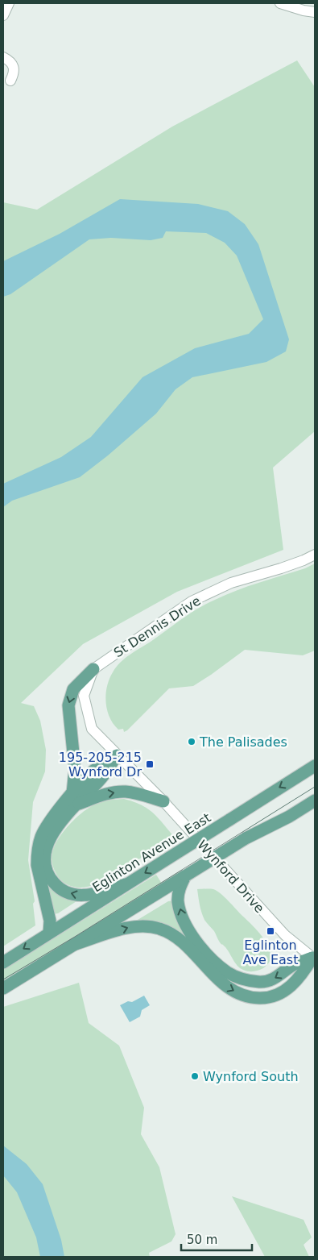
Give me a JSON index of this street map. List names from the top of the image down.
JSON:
{
  "streets": {
    "main road": ["Eglinton Avenue East"],
    "street": ["St Dennis Drive", "Wynford Drive"]
  },
  "places": {
    "other": ["The Palisades", "Wynford South"],
    "transit": ["195-205-215 Wynford Dr", "Eglinton Ave East"]
  },
  "scale_bar": "50 m"
}
